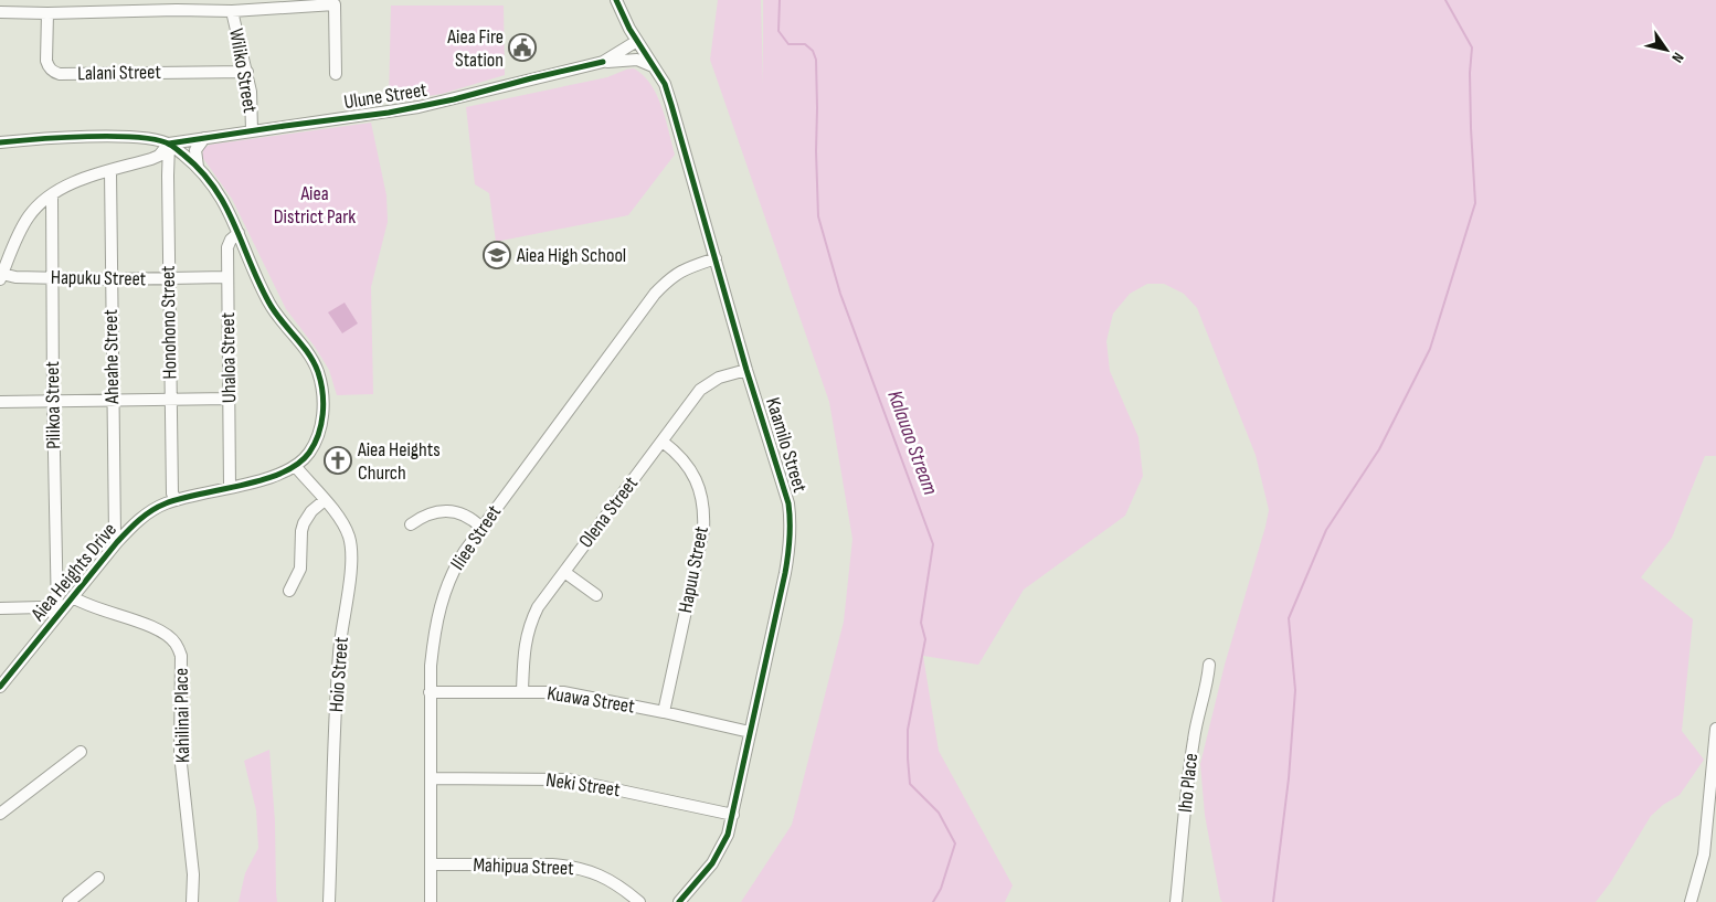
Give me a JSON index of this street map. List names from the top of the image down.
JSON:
{
  "streets": {
    "street": [
      "Wiliko Street",
      "Lalani Street",
      "Ulune Street",
      "Hapuku Street",
      "Honohono Street",
      "Aheahe Street",
      "Uhaloa Street",
      "Pilikoa Street",
      "Kaamilo Street",
      "Olena Street",
      "Iliee Street",
      "Hapuu Street",
      "Aiea Heights Drive",
      "Hoio Street",
      "Kuawa Street",
      "Kahilinai Place",
      "Iho Place",
      "Neki Street",
      "Mahipua Street"
    ]
  },
  "crossings": [
    ["Wiliko Street", "Lalani Street"],
    ["Wiliko Street", "Ulune Street"],
    ["Ulune Street", "Honohono Street"],
    ["Ulune Street", "Kaamilo Street"],
    ["Hapuku Street", "Honohono Street"],
    ["Hapuku Street", "Aheahe Street"],
    ["Hapuku Street", "Uhaloa Street"],
    ["Hapuku Street", "Pilikoa Street"],
    ["Honohono Street", "Aiea Heights Drive"],
    ["Aheahe Street", "Aiea Heights Drive"],
    ["Uhaloa Street", "Aiea Heights Drive"],
    ["Pilikoa Street", "Aiea Heights Drive"],
    ["Kaamilo Street", "Olena Street"],
    ["Kaamilo Street", "Iliee Street"],
    ["Kaamilo Street", "Kuawa Street"],
    ["Kaamilo Street", "Neki Street"],
    ["Olena Street", "Hapuu Street"],
    ["Olena Street", "Kuawa Street"],
    ["Iliee Street", "Kuawa Street"],
    ["Iliee Street", "Neki Street"],
    ["Iliee Street", "Mahipua Street"],
    ["Hapuu Street", "Kuawa Street"],
    ["Aiea Heights Drive", "Hoio Street"],
    ["Aiea Heights Drive", "Kahilinai Place"]
  ],
  "water": ["Kalauao Stream"],
  "parks": ["Aiea District Park"],
  "places": {
    "public building": ["Aiea Fire Station"],
    "school or university": ["Aiea High School"],
    "church": ["Aiea Heights Church"]
  },
  "north": "bottom right"
}
